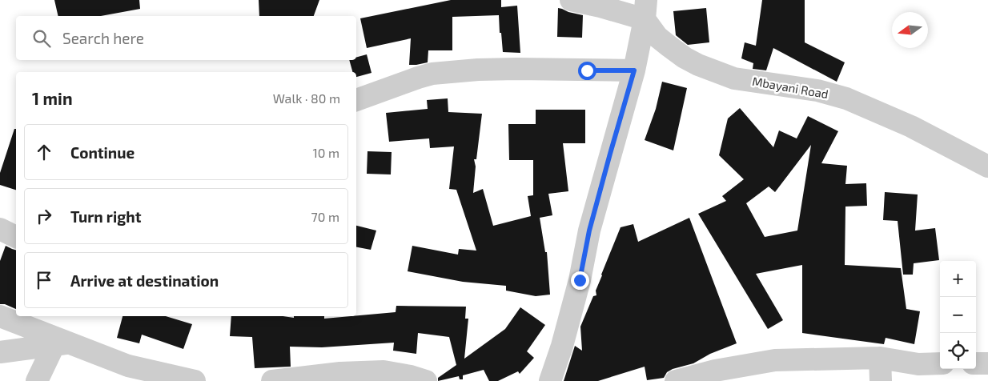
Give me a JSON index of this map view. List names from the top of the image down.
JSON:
{
  "streets": {
    "street": ["Mbayani Road"]
  },
  "north": "left",
  "page": {
    "search": "Search here",
    "heading": ["1 min", "Walk · 80 m"],
    "list": [
      ["Continue", "10 m"],
      ["Turn right", "70 m"],
      "Arrive at destination"
    ],
    "map_buttons": ["+", "−"]
  }
}
